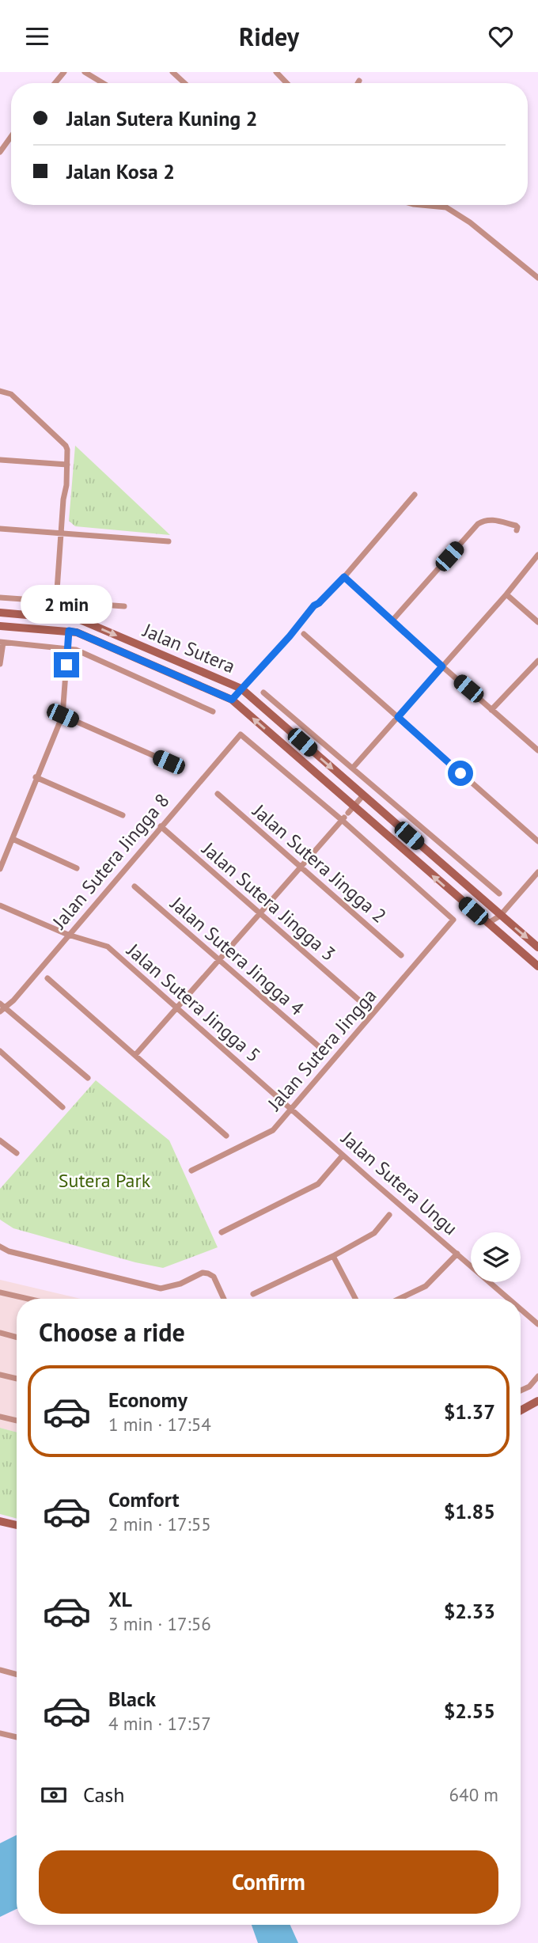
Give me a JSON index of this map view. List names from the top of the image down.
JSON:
{
  "streets": {
    "street": [
      "Jalan Sutera",
      "Jalan Sutera Jingga 8",
      "Jalan Sutera Jingga 2",
      "Jalan Sutera Jingga 3",
      "Jalan Sutera Jingga 4",
      "Jalan Sutera Jingga 5",
      "Jalan Sutera Jingga",
      "Jalan Sutera Ungu"
    ]
  },
  "crossings": [
    ["Jalan Sutera", "Jalan Sutera Jingga 8"],
    ["Jalan Sutera", "Jalan Sutera Jingga"],
    ["Jalan Sutera Jingga 8", "Jalan Sutera Jingga 3"],
    ["Jalan Sutera Jingga 8", "Jalan Sutera Jingga 5"],
    ["Jalan Sutera Jingga 8", "Jalan Sutera Jingga"],
    ["Jalan Sutera Jingga 5", "Jalan Sutera Jingga"],
    ["Jalan Sutera Jingga 5", "Jalan Sutera Ungu"],
    ["Jalan Sutera Jingga", "Jalan Sutera Ungu"]
  ],
  "parks": ["Sutera Park"],
  "page": {
    "header": "Ridey",
    "banner": ["Jalan Sutera Kuning 2", "Jalan Kosa 2"],
    "bubble": "2 min",
    "heading": "Choose a ride",
    "list": [
      {
        "name": "Economy",
        "note": "1 min · 17:54",
        "value": "$1.37"
      },
      {
        "name": "Comfort",
        "note": "2 min · 17:55",
        "value": "$1.85"
      },
      {
        "name": "XL",
        "note": "3 min · 17:56",
        "value": "$2.33"
      },
      {
        "name": "Black",
        "note": "4 min · 17:57",
        "value": "$2.55"
      }
    ],
    "pay": ["Cash", "640 m"],
    "buttons": "Confirm"
  }
}
